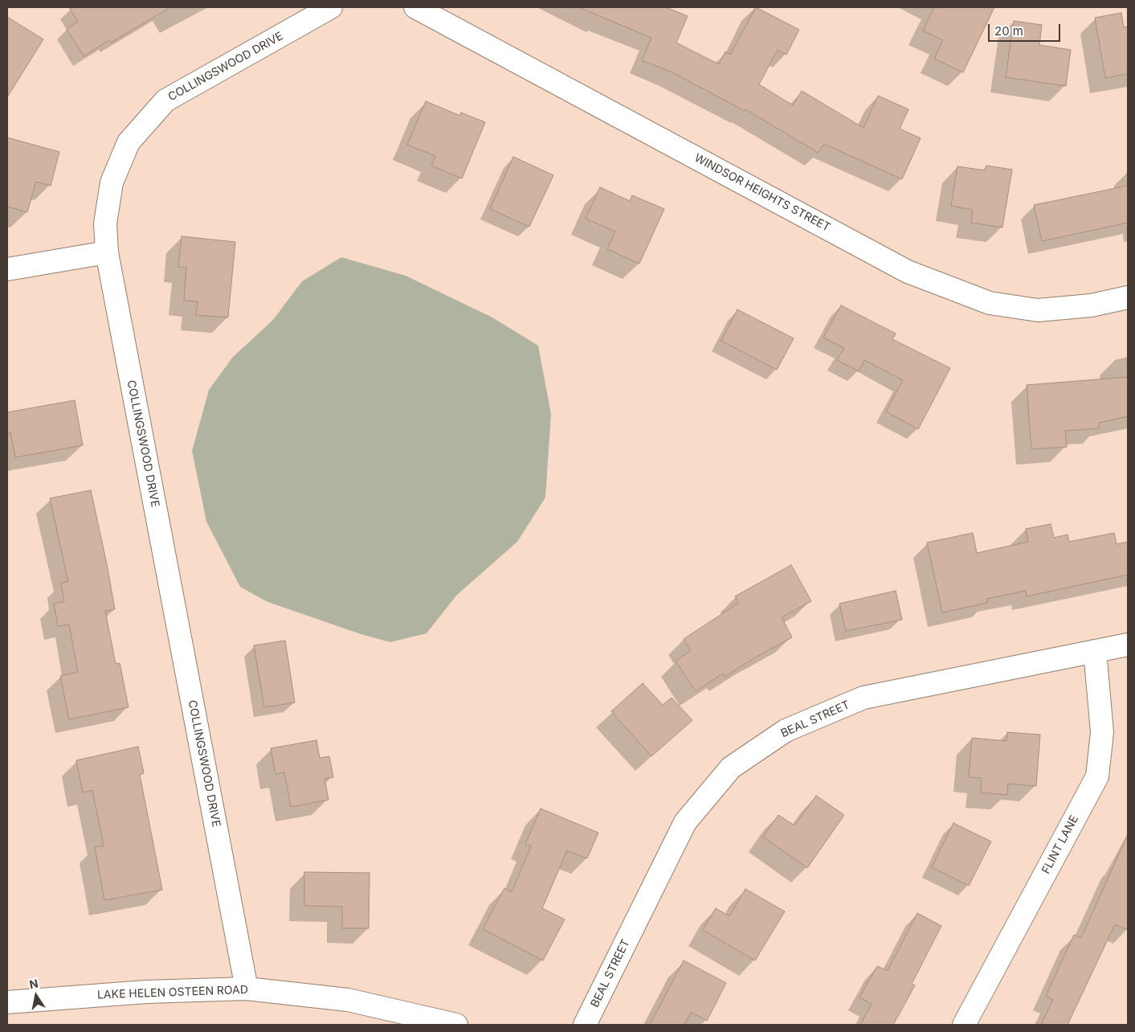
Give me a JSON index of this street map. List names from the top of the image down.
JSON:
{
  "streets": {
    "street": [
      "COLLINGSWOOD DRIVE",
      "WINDSOR HEIGHTS STREET",
      "BEAL STREET",
      "FLINT LANE",
      "LAKE HELEN OSTEEN ROAD"
    ]
  },
  "crossings": [
    ["COLLINGSWOOD DRIVE", "LAKE HELEN OSTEEN ROAD"],
    ["BEAL STREET", "FLINT LANE"]
  ],
  "scale_bar": "20 m",
  "north": "top"
}
